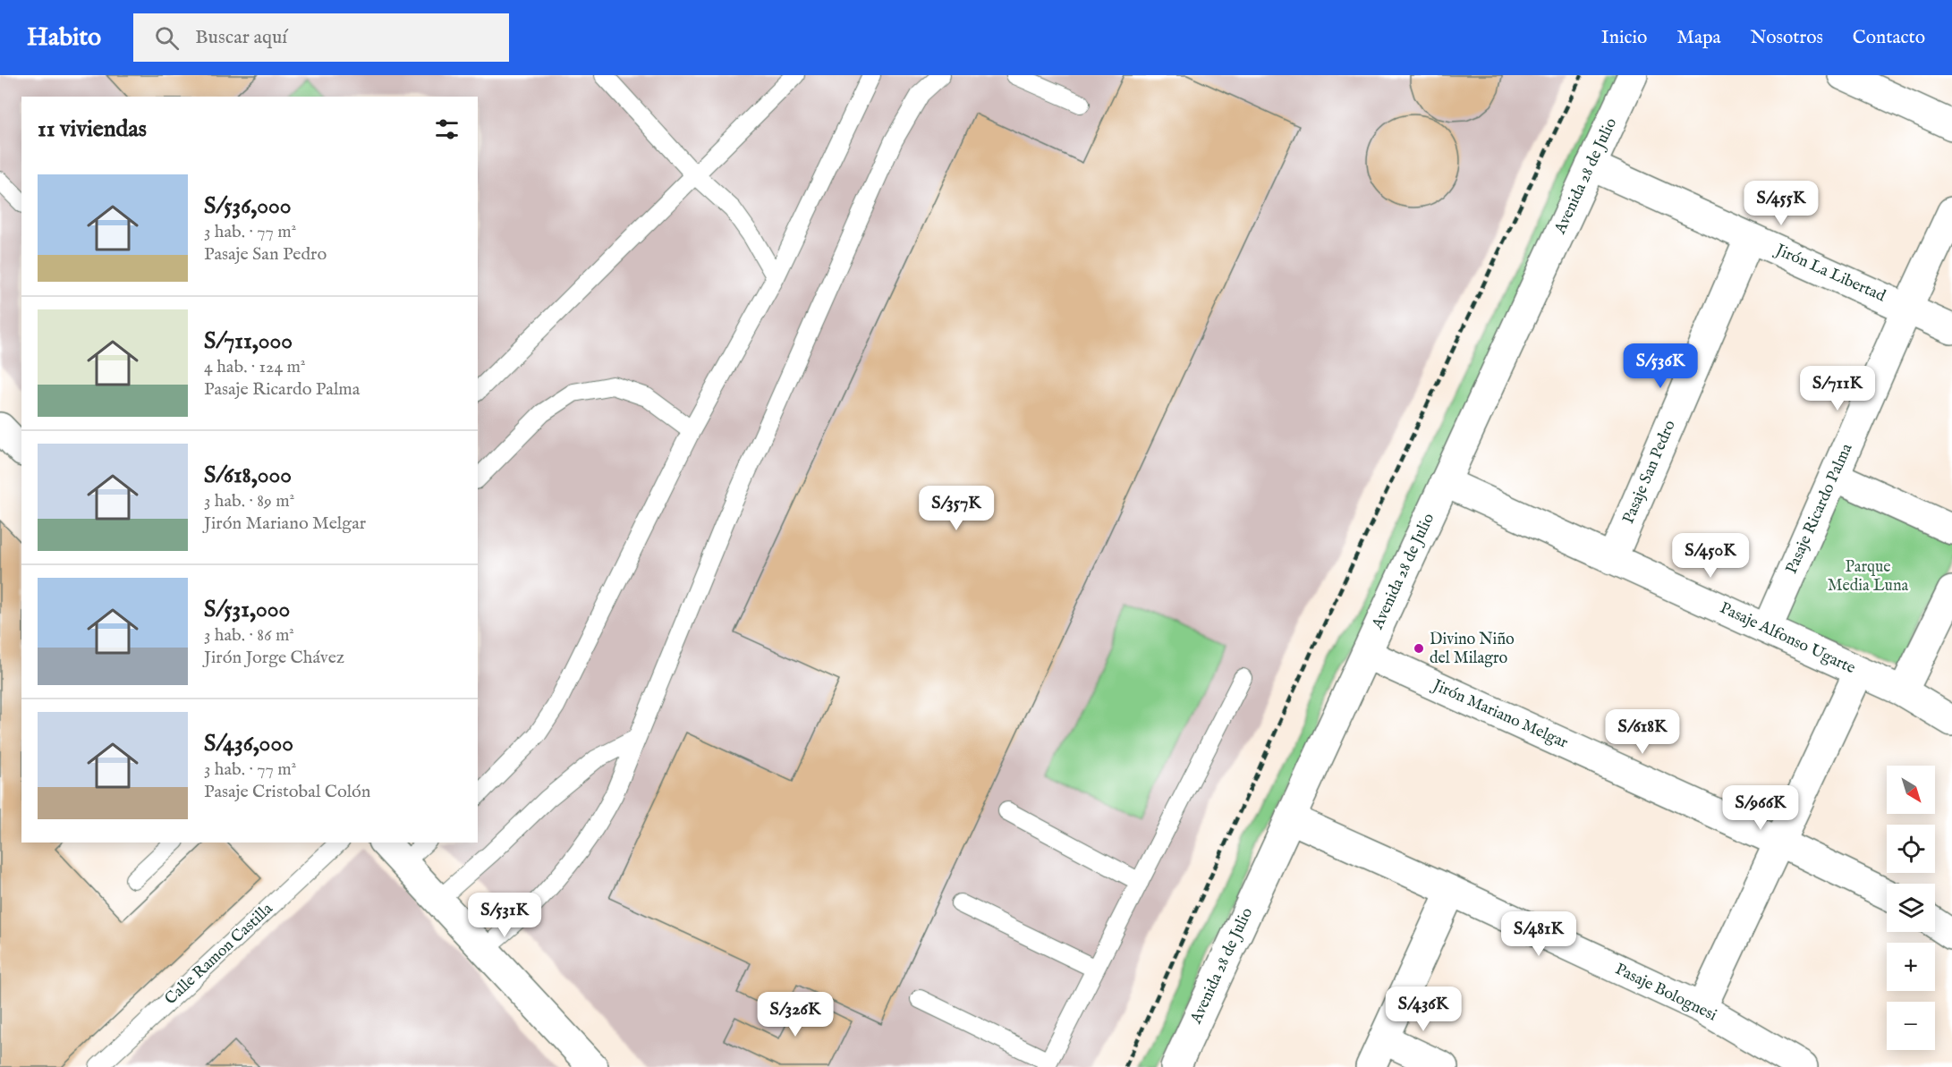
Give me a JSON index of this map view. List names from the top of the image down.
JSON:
{
  "streets": {
    "street": [
      "Avenida 28 de Julio",
      "Jirón La Libertad",
      "Pasaje San Pedro",
      "Pasaje Ricardo Palma",
      "Pasaje Alfonso Ugarte",
      "Jirón Mariano Melgar",
      "Pasaje Bolognesi"
    ],
    "lane": ["Calle Ramon Castilla"]
  },
  "crossings": [
    ["Avenida 28 de Julio", "Jirón La Libertad"],
    ["Avenida 28 de Julio", "Pasaje Alfonso Ugarte"],
    ["Avenida 28 de Julio", "Jirón Mariano Melgar"],
    ["Avenida 28 de Julio", "Pasaje Bolognesi"],
    ["Jirón La Libertad", "Pasaje San Pedro"],
    ["Jirón La Libertad", "Pasaje Ricardo Palma"],
    ["Pasaje San Pedro", "Pasaje Alfonso Ugarte"],
    ["Pasaje Ricardo Palma", "Pasaje Alfonso Ugarte"]
  ],
  "parks": ["Parque Media Luna"],
  "places": ["Divino Niño del Milagro"],
  "north": "bottom right",
  "page": {
    "header": "Habito",
    "search": "Buscar aquí",
    "nav": [
      "Inicio",
      "Mapa",
      "Nosotros",
      "Contacto"
    ],
    "heading": "11 viviendas",
    "list": [
      {
        "name": "S/536,000",
        "note": "3 hab. · 77 m² · Pasaje San Pedro"
      },
      {
        "name": "S/711,000",
        "note": "4 hab. · 124 m² · Pasaje Ricardo Palma"
      },
      {
        "name": "S/618,000",
        "note": "3 hab. · 89 m² · Jirón Mariano Melgar"
      },
      {
        "name": "S/531,000",
        "note": "3 hab. · 86 m² · Jirón Jorge Chávez"
      },
      {
        "name": "S/436,000",
        "note": "3 hab. · 77 m² · Pasaje Cristobal Colón"
      }
    ],
    "price": [
      "S/455K",
      "S/536K",
      "S/711K",
      "S/357K",
      "S/450K",
      "S/618K",
      "S/966K",
      "S/531K",
      "S/481K",
      "S/436K",
      "S/326K"
    ],
    "map_buttons": ["+", "−"]
  }
}
